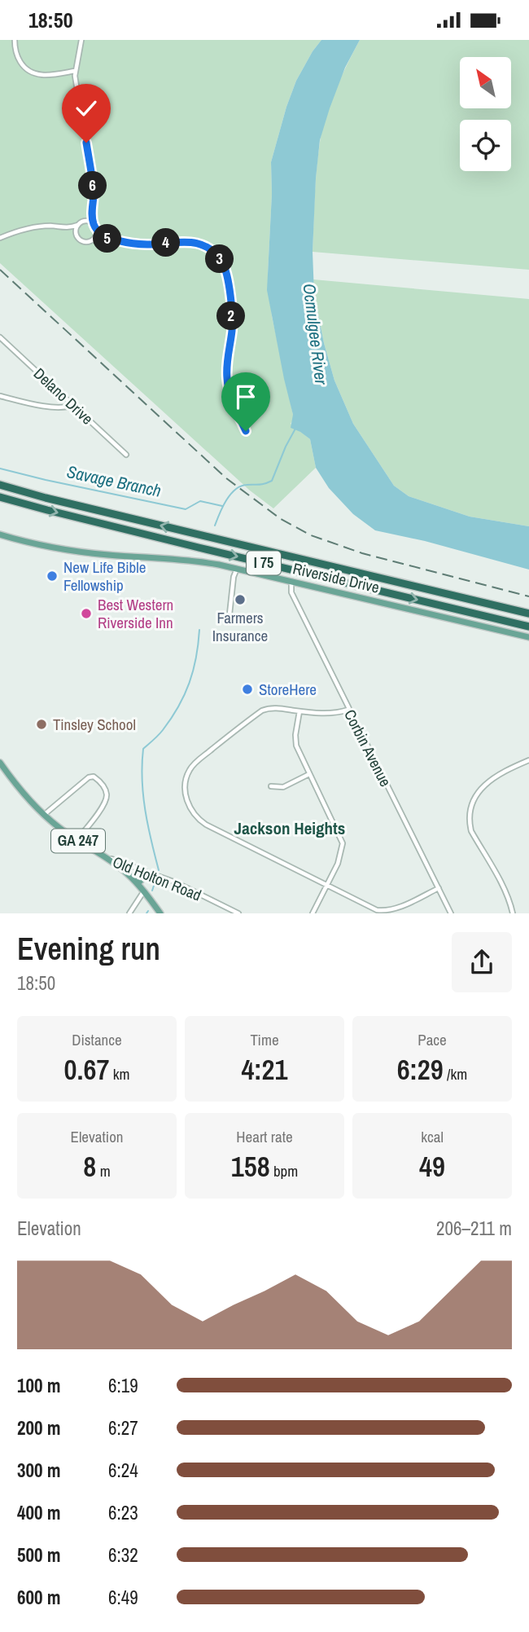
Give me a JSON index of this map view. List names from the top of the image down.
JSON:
{
  "streets": {
    "highway": ["I 75"],
    "main road": ["Riverside Drive", "GA 247"],
    "street": ["Delano Drive", "Corbin Avenue", "Old Holton Road"]
  },
  "crossings": [
    ["Riverside Drive", "Corbin Avenue"],
    ["GA 247", "Old Holton Road"]
  ],
  "districts": ["Jackson Heights"],
  "water": ["Ocmulgee River", "Savage Branch"],
  "places": [
    "New Life Bible Fellowship",
    "Farmers Insurance",
    "Best Western Riverside Inn",
    "StoreHere",
    "Tinsley School"
  ],
  "north": "top left",
  "page": {
    "status": "18:50",
    "pins": [
      "6",
      "5",
      "4",
      "3",
      "2"
    ],
    "heading": ["Evening run", "18:50"],
    "stats": [
      ["Distance", "0.67 km"],
      ["Time", "4:21"],
      ["Pace", "6:29 /km"],
      ["Elevation", "8 m"],
      ["Heart rate", "158 bpm"],
      ["kcal", "49"]
    ],
    "chart": ["Elevation", "206–211 m"],
    "list": [
      {
        "name": "100 m",
        "note": "6:19"
      },
      {
        "name": "200 m",
        "note": "6:27"
      },
      {
        "name": "300 m",
        "note": "6:24"
      },
      {
        "name": "400 m",
        "note": "6:23"
      },
      {
        "name": "500 m",
        "note": "6:32"
      },
      {
        "name": "600 m",
        "note": "6:49"
      }
    ]
  }
}
